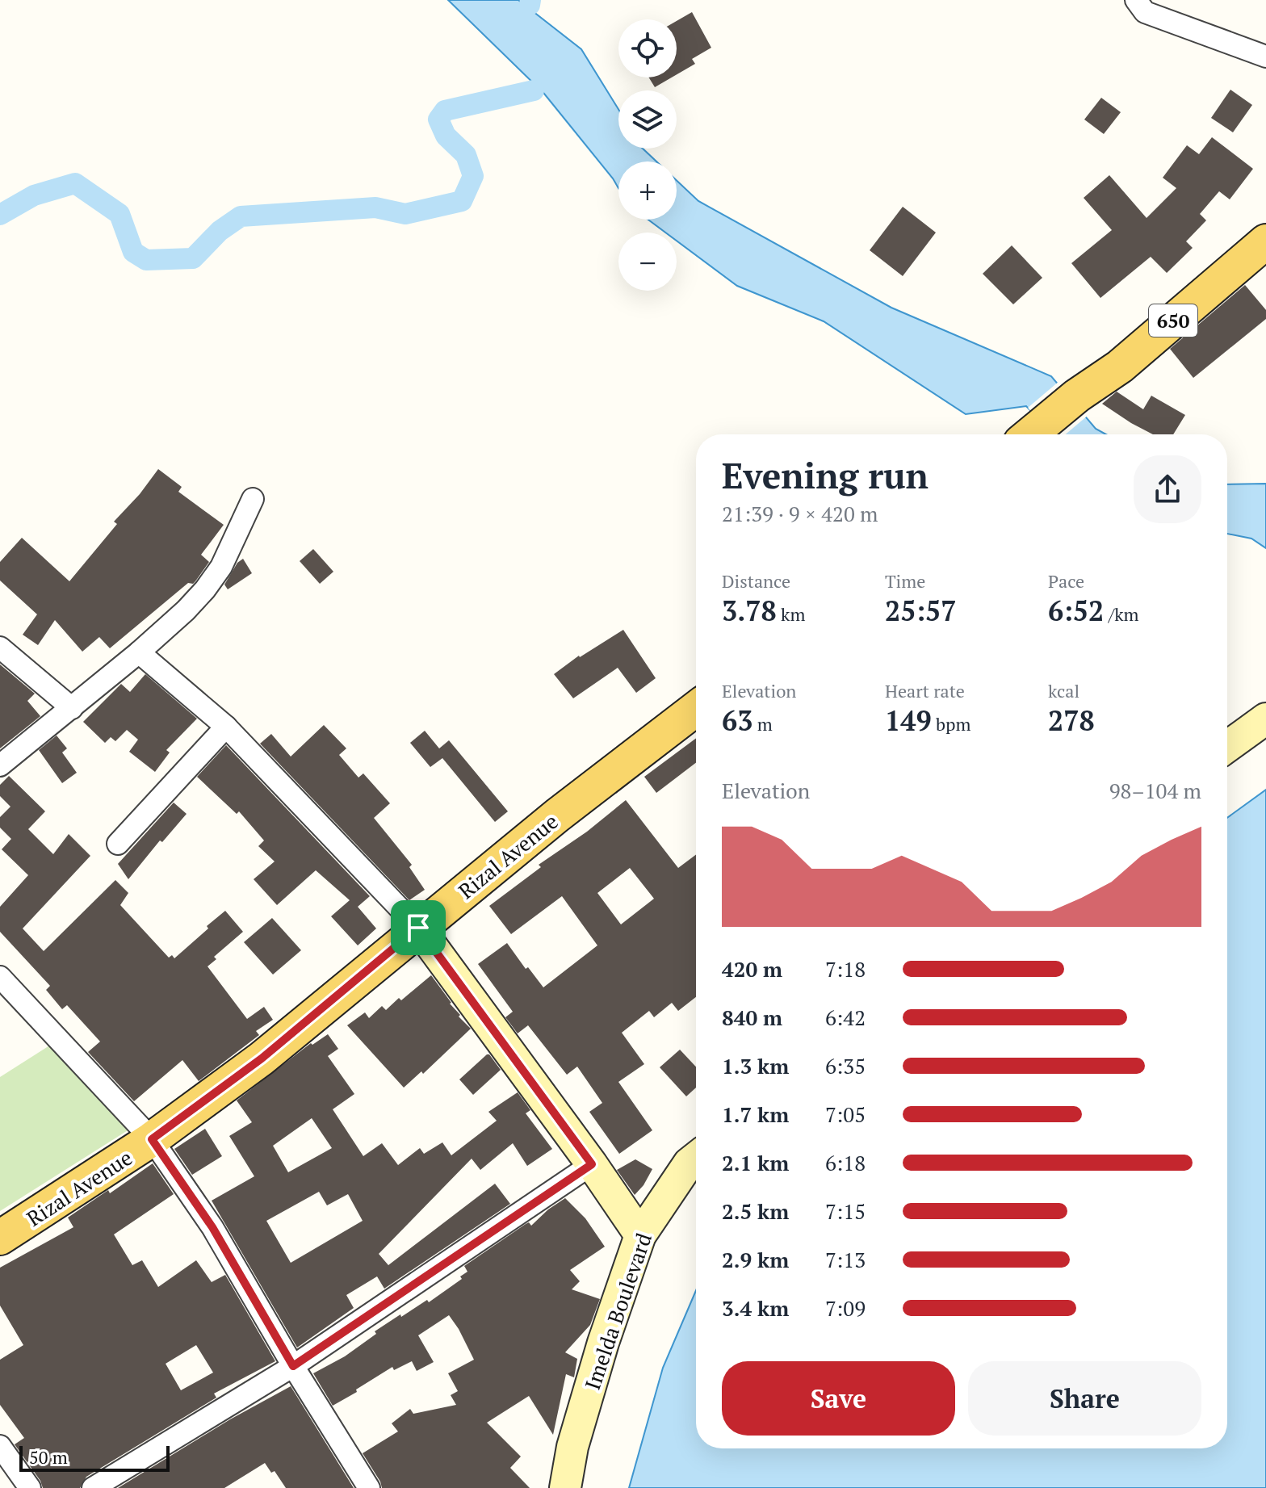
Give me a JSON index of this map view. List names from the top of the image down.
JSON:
{
  "streets": {
    "main road": ["650", "Rizal Avenue", "Imelda Boulevard"]
  },
  "scale_bar": "50 m",
  "page": {
    "map_buttons": ["+", "−"],
    "heading": ["Evening run", "21:39 · 9 × 420 m"],
    "stats": [
      ["Distance", "3.78 km"],
      ["Time", "25:57"],
      ["Pace", "6:52 /km"],
      ["Elevation", "63 m"],
      ["Heart rate", "149 bpm"],
      ["kcal", "278"]
    ],
    "chart": ["Elevation", "98–104 m"],
    "list": [
      {
        "name": "420 m",
        "note": "7:18"
      },
      {
        "name": "840 m",
        "note": "6:42"
      },
      {
        "name": "1.3 km",
        "note": "6:35"
      },
      {
        "name": "1.7 km",
        "note": "7:05"
      },
      {
        "name": "2.1 km",
        "note": "6:18"
      },
      {
        "name": "2.5 km",
        "note": "7:15"
      },
      {
        "name": "2.9 km",
        "note": "7:13"
      },
      {
        "name": "3.4 km",
        "note": "7:09"
      }
    ],
    "buttons": ["Save", "Share"],
    "scale": "50 m"
  }
}
